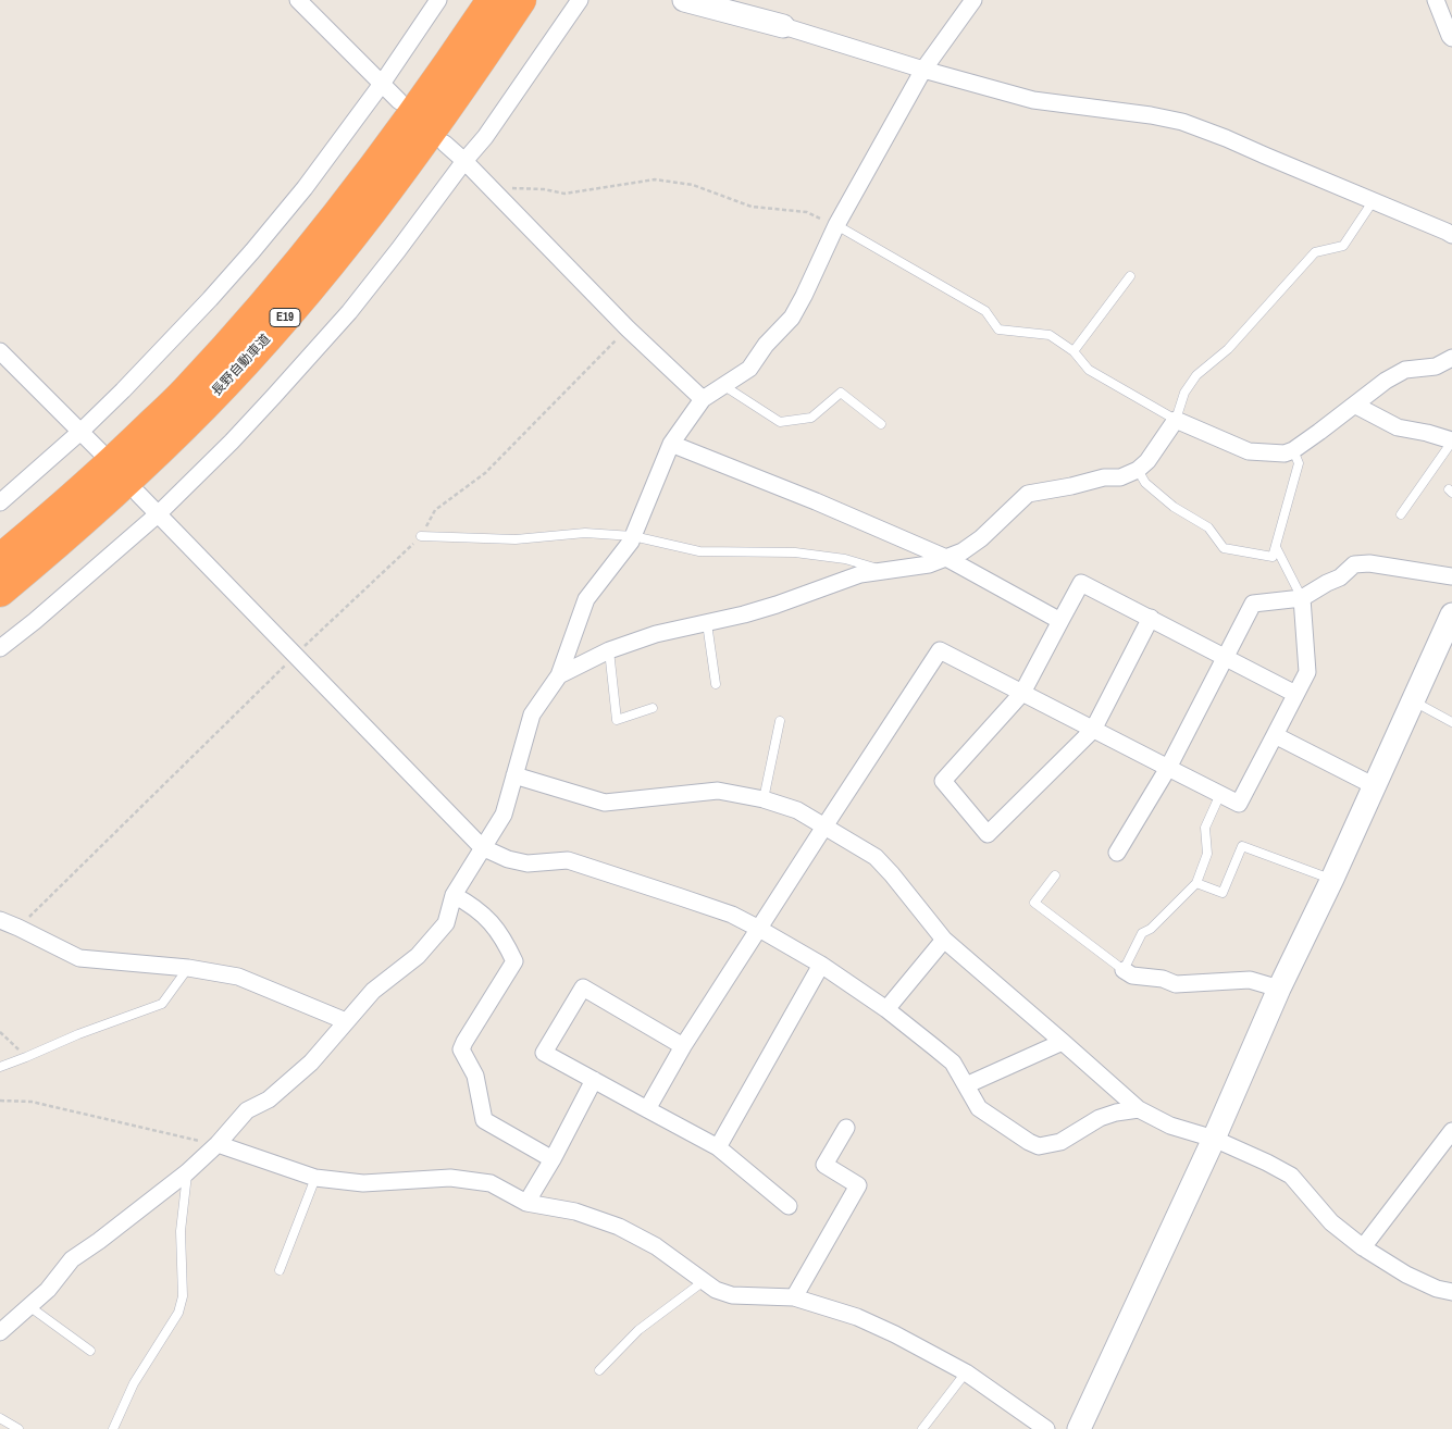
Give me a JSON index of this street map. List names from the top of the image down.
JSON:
{
  "streets": {
    "highway": ["E19", "長野自動車道"]
  }
}
